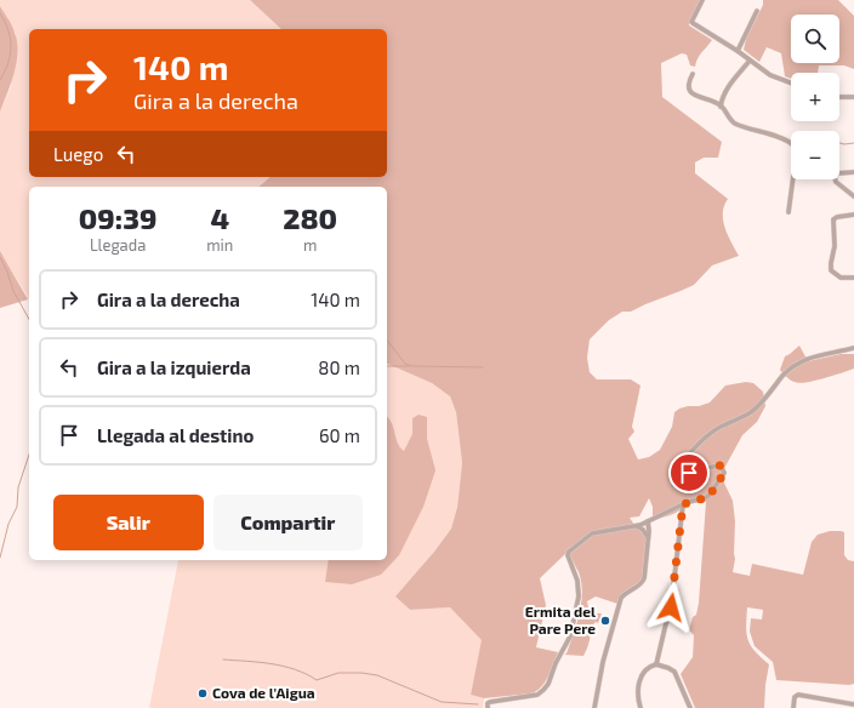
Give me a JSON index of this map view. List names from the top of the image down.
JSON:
{
  "places": ["Ermita del Pare Pere", "Cova de l'Aigua"],
  "page": {
    "map_buttons": ["+", "−"],
    "turn": ["140 m", "Gira a la derecha"],
    "then": "Luego",
    "eta": [
      "09:39",
      "Llegada",
      "4",
      "min",
      "280",
      "m"
    ],
    "list": [
      {
        "name": "Gira a la derecha",
        "value": "140 m"
      },
      {
        "name": "Gira a la izquierda",
        "value": "80 m"
      },
      {
        "name": "Llegada al destino",
        "value": "60 m"
      }
    ],
    "buttons": ["Salir", "Compartir"]
  }
}
